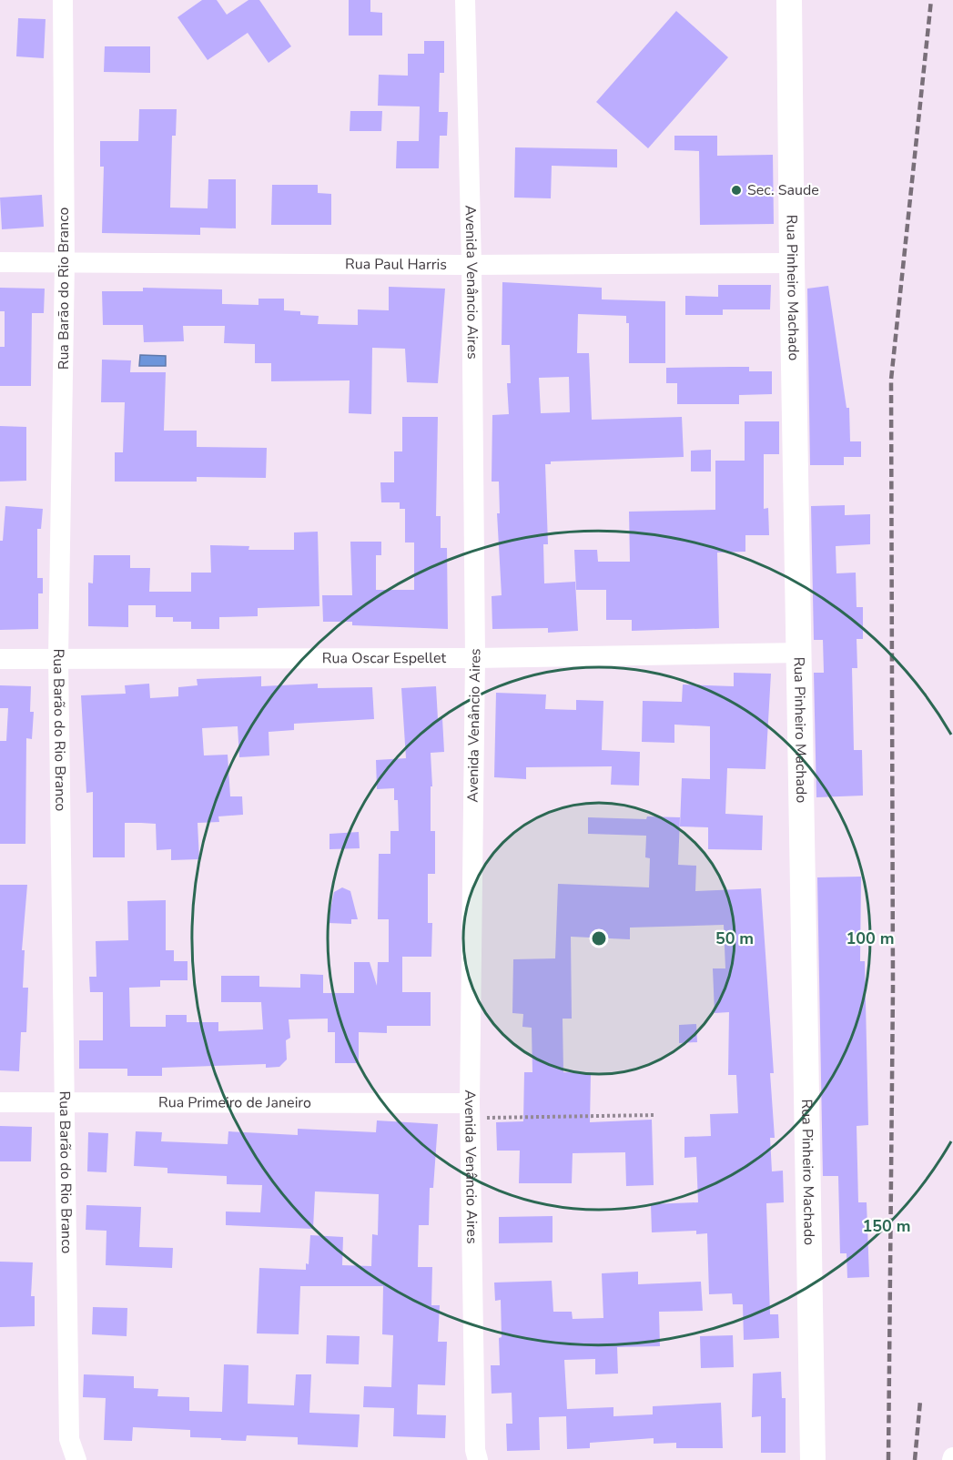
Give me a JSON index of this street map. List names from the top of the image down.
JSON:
{
  "streets": {
    "main road": ["Rua Pinheiro Machado"],
    "street": [
      "Rua Paul Harris",
      "Avenida Venâncio Aires",
      "Rua Barão do Rio Branco",
      "Rua Oscar Espellet",
      "Rua Primeiro de Janeiro"
    ]
  },
  "crossings": [
    ["Rua Paul Harris", "Avenida Venâncio Aires"],
    ["Rua Paul Harris", "Rua Pinheiro Machado"],
    ["Rua Paul Harris", "Rua Barão do Rio Branco"],
    ["Avenida Venâncio Aires", "Rua Oscar Espellet"],
    ["Avenida Venâncio Aires", "Rua Primeiro de Janeiro"],
    ["Rua Pinheiro Machado", "Rua Oscar Espellet"],
    ["Rua Barão do Rio Branco", "Rua Oscar Espellet"],
    ["Rua Barão do Rio Branco", "Rua Primeiro de Janeiro"]
  ],
  "places": ["Sec. Saude"],
  "rings": ["50 m", "100 m", "150 m"]
}
